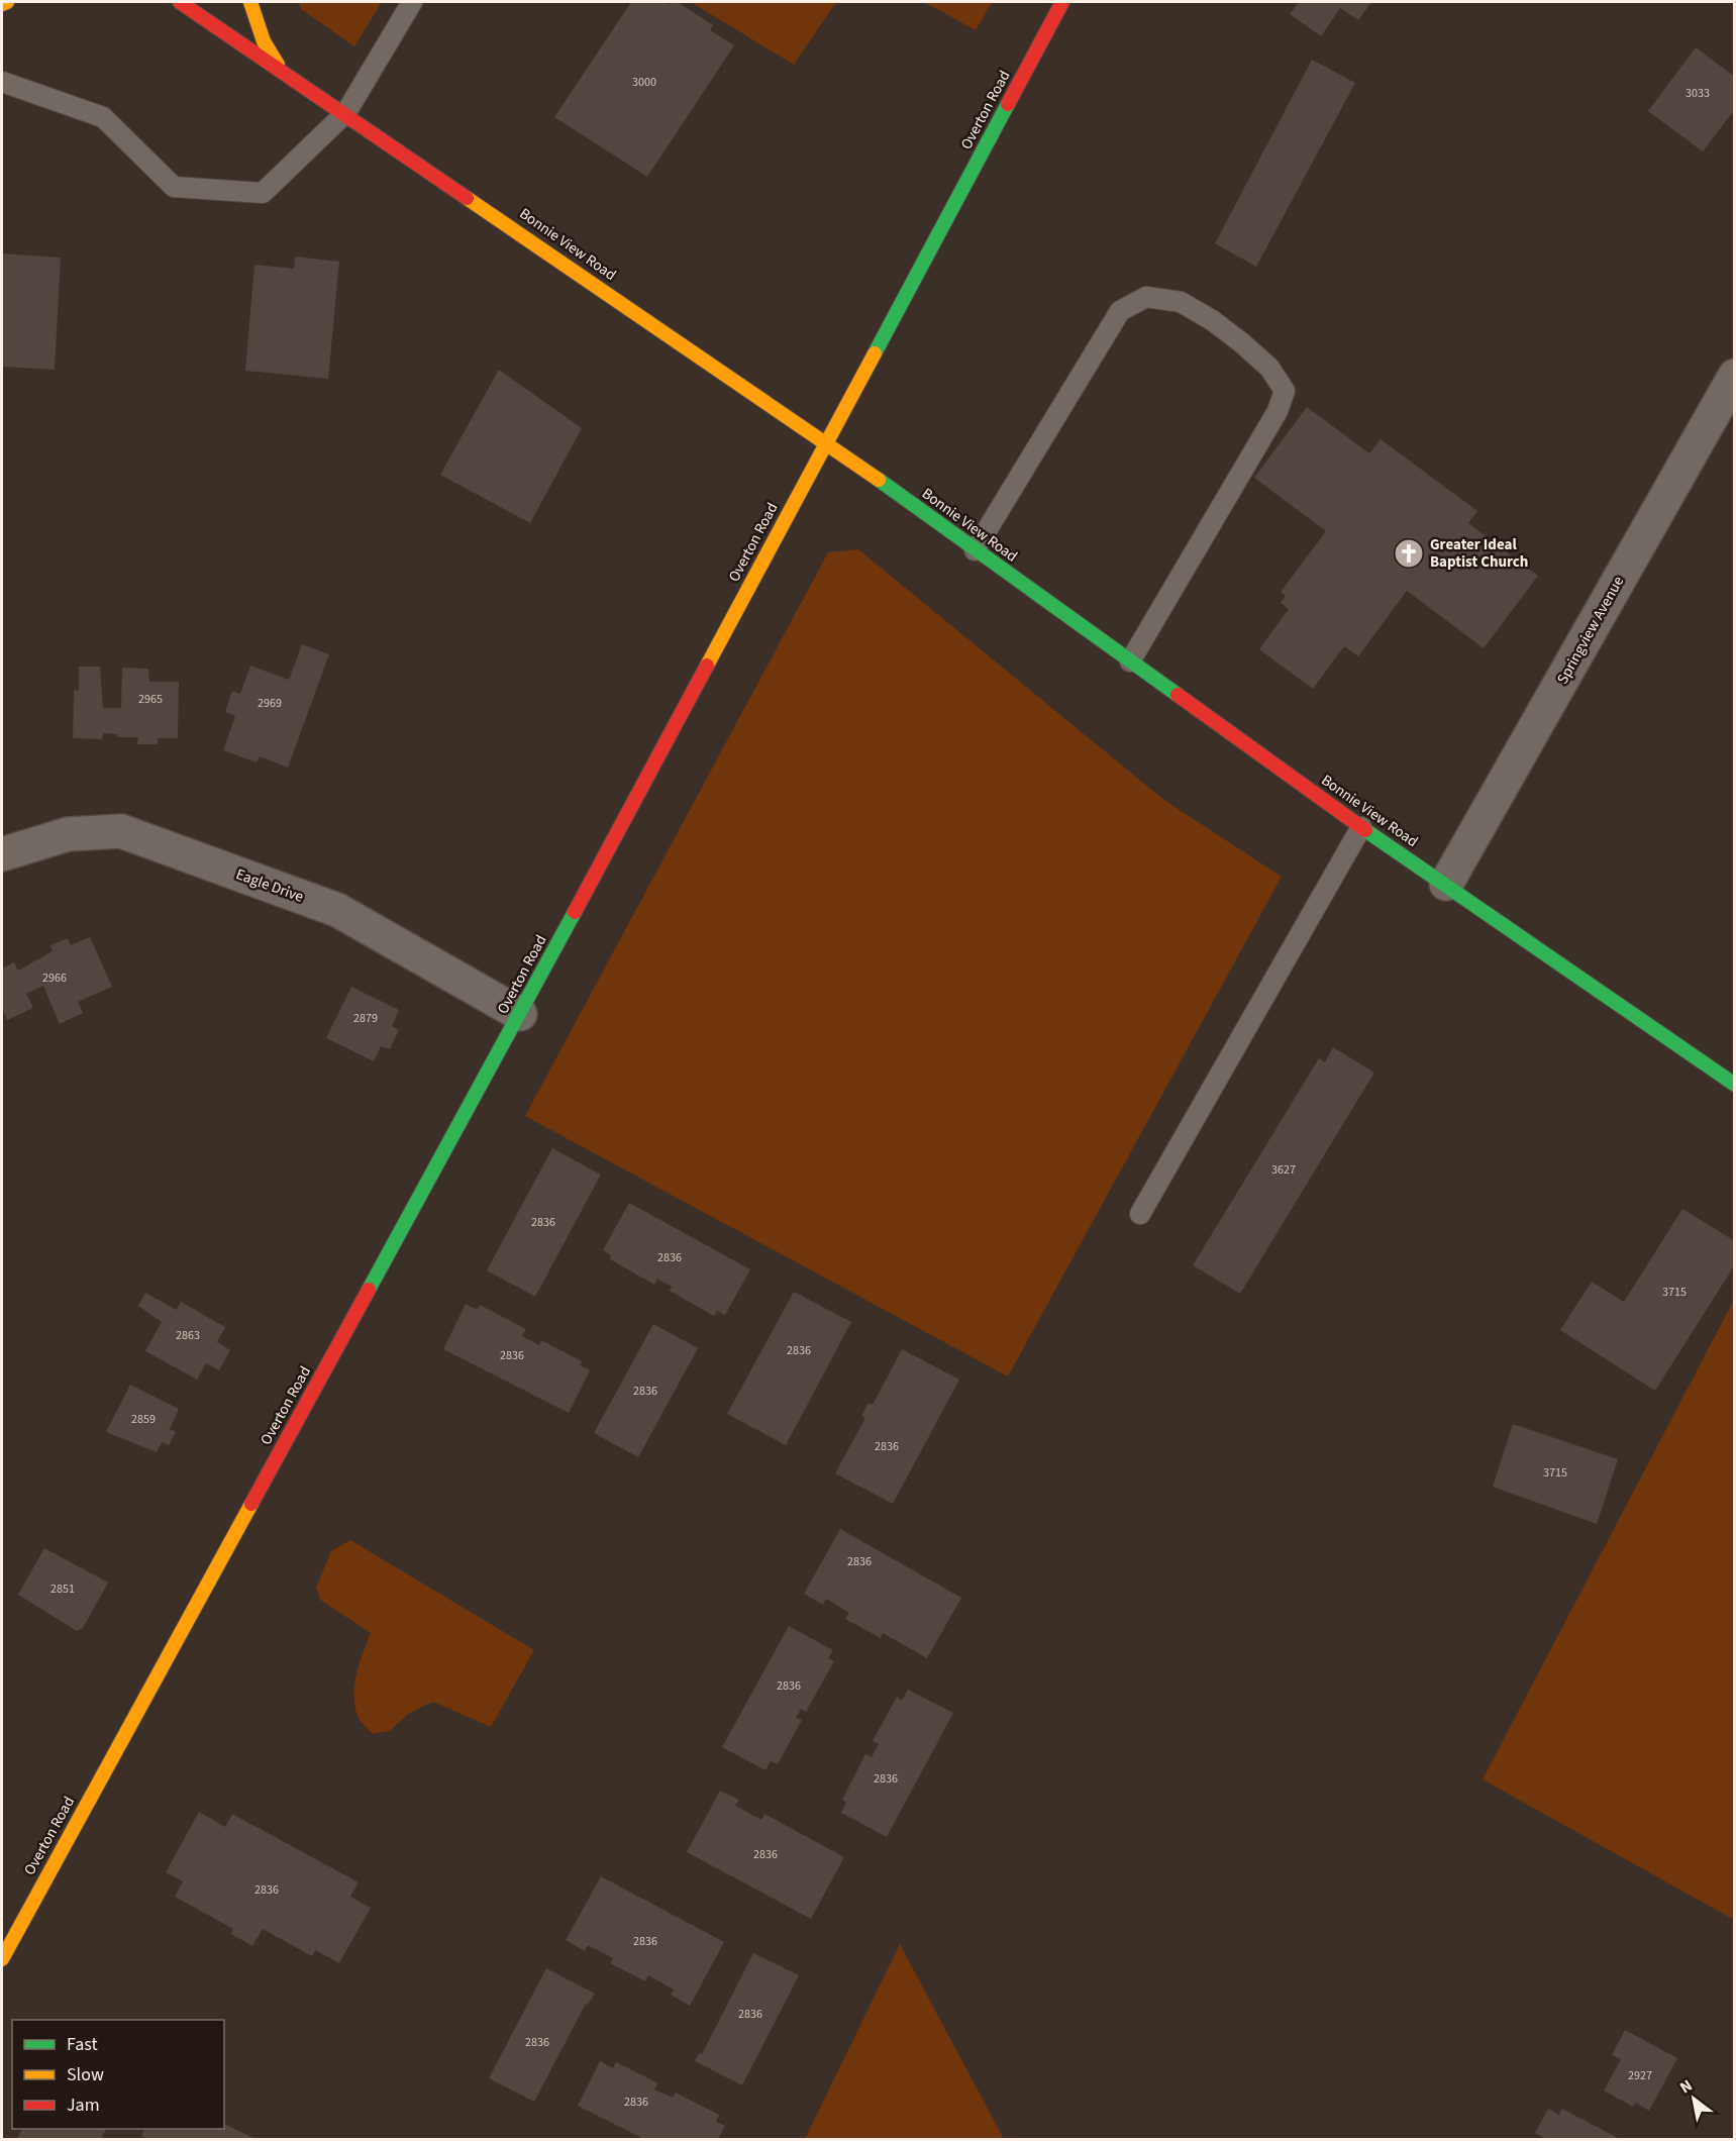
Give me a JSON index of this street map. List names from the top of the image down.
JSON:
{
  "streets": {
    "street": [
      "Overton Road",
      "Bonnie View Road",
      "Springview Avenue",
      "Eagle Drive"
    ]
  },
  "crossings": [
    ["Overton Road", "Bonnie View Road"],
    ["Overton Road", "Eagle Drive"],
    ["Bonnie View Road", "Springview Avenue"]
  ],
  "places": {
    "church": ["Greater Ideal Baptist Church"]
  },
  "house_numbers": [
    "3000",
    "3033",
    "2965",
    "2969",
    "2966",
    "2879",
    "3627",
    "2836",
    "2836",
    "3715",
    "2863",
    "2836",
    "2836",
    "2836",
    "2859",
    "2836",
    "3715",
    "2836",
    "2851",
    "2836",
    "2836",
    "2836",
    "2836",
    "2836",
    "2836",
    "2836",
    "2927",
    "2836"
  ],
  "legend": ["Fast", "Slow", "Jam"],
  "north": "top left"
}
